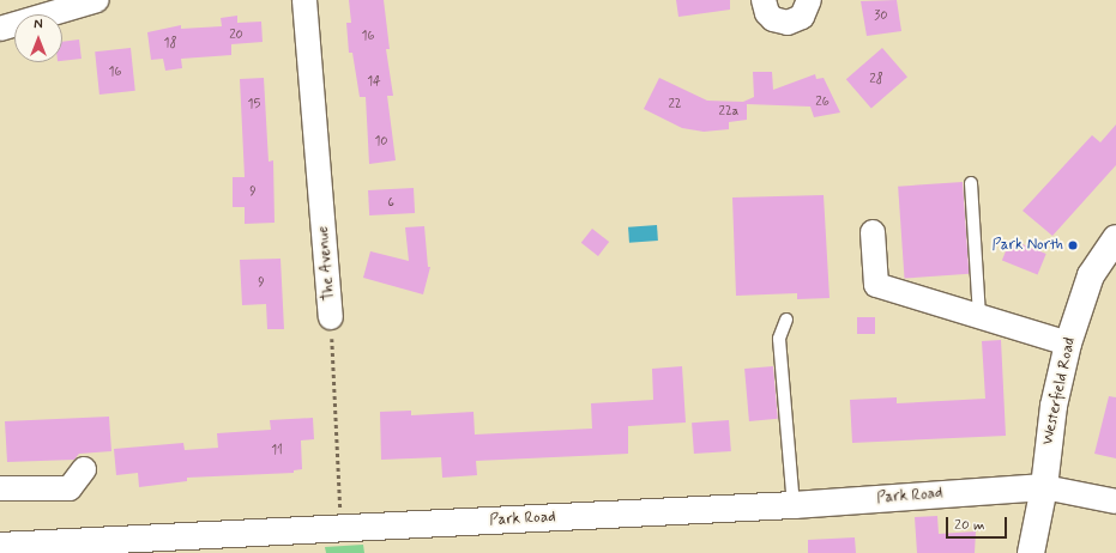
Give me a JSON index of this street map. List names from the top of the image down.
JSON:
{
  "streets": {
    "street": ["The Avenue", "Westerfield Road", "Park Road"]
  },
  "crossings": [
    ["The Avenue", "Park Road"],
    ["Westerfield Road", "Park Road"]
  ],
  "places": ["Park North"],
  "house_numbers": [
    "30",
    "20",
    "16",
    "18",
    "16",
    "28",
    "14",
    "26",
    "15",
    "22",
    "22a",
    "10",
    "9",
    "6",
    "9",
    "11"
  ],
  "scale_bar": "20 m",
  "north": "top"
}
